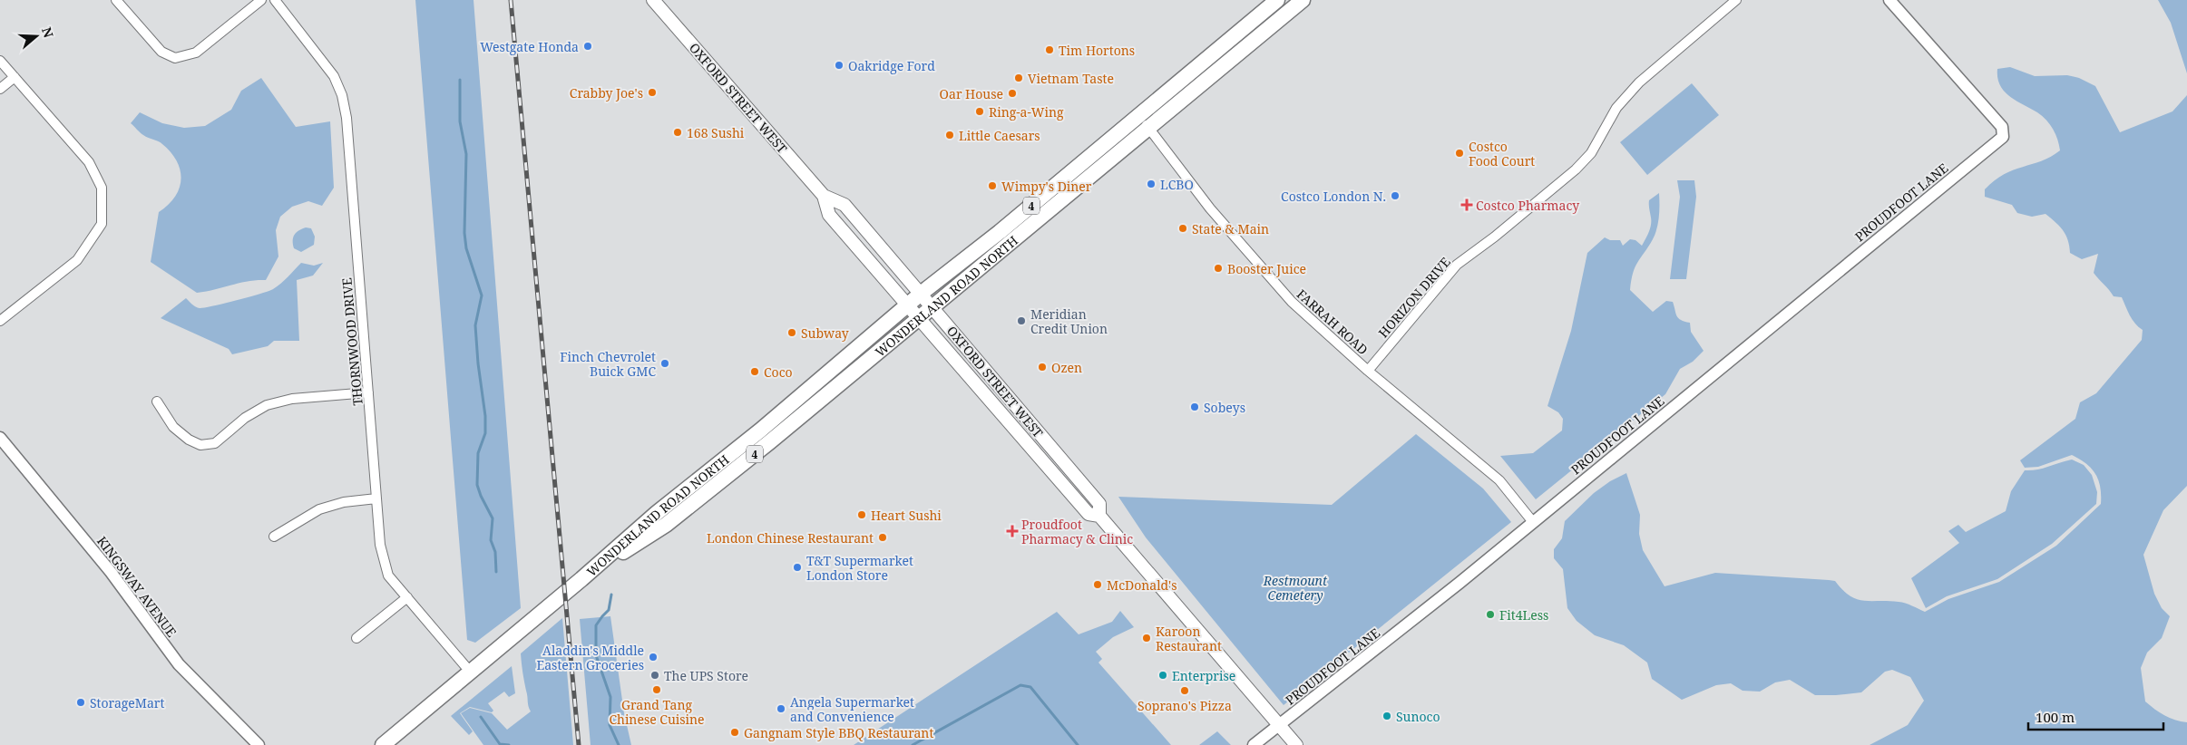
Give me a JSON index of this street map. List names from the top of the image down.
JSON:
{
  "streets": {
    "main road": ["OXFORD STREET WEST", "4", "WONDERLAND ROAD NORTH"],
    "street": [
      "PROUDFOOT LANE",
      "HORIZON DRIVE",
      "FARRAH ROAD",
      "THORNWOOD DRIVE",
      "KINGSWAY AVENUE"
    ]
  },
  "crossings": [
    ["OXFORD STREET WEST", "PROUDFOOT LANE"],
    ["OXFORD STREET WEST", "WONDERLAND ROAD NORTH"],
    ["PROUDFOOT LANE", "FARRAH ROAD"],
    ["WONDERLAND ROAD NORTH", "FARRAH ROAD"],
    ["WONDERLAND ROAD NORTH", "THORNWOOD DRIVE"],
    ["HORIZON DRIVE", "FARRAH ROAD"]
  ],
  "parks": ["Restmount Cemetery"],
  "places": {
    "other": [
      "Westgate Honda",
      "Tim Hortons",
      "Oakridge Ford",
      "Vietnam Taste",
      "Crabby Joe's",
      "Oar House",
      "Ring-a-Wing",
      "168 Sushi",
      "Little Caesars",
      "Costco Food Court",
      "LCBO",
      "Wimpy's Diner",
      "Costco London N.",
      "State & Main",
      "Booster Juice",
      "Meridian Credit Union",
      "Subway",
      "Finch Chevrolet Buick GMC",
      "Ozen",
      "Coco",
      "Sobeys",
      "Heart Sushi",
      "London Chinese Restaurant",
      "T&T Supermarket London Store",
      "McDonald's",
      "Fit4Less",
      "Karoon Restaurant",
      "Aladdin's Middle Eastern Groceries",
      "The UPS Store",
      "Enterprise",
      "Grand Tang Chinese Cuisine",
      "Soprano's Pizza",
      "StorageMart",
      "Angela Supermarket and Convenience",
      "Sunoco",
      "Gangnam Style BBQ Restaurant"
    ],
    "health": ["Costco Pharmacy", "Proudfoot Pharmacy & Clinic"]
  },
  "scale_bar": "100 m",
  "north": "right"
}
